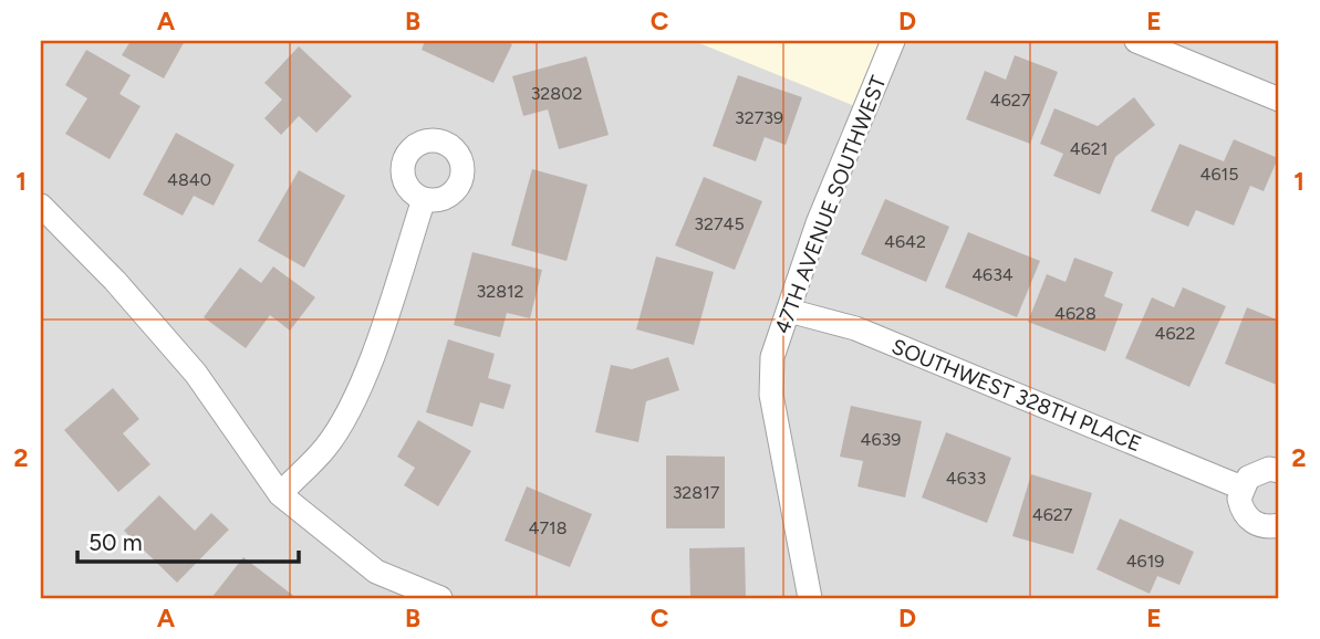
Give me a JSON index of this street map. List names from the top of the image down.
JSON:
{
  "streets": {
    "street": ["47TH AVENUE SOUTHWEST", "SOUTHWEST 328TH PLACE"]
  },
  "crossings": [
    ["47TH AVENUE SOUTHWEST", "SOUTHWEST 328TH PLACE"]
  ],
  "house_numbers": [
    "32802",
    "4627",
    "32739",
    "4621",
    "4615",
    "4840",
    "32745",
    "4642",
    "4634",
    "32812",
    "4628",
    "4622",
    "4639",
    "4633",
    "32817",
    "4627",
    "4718",
    "4619"
  ],
  "scale_bar": "50 m",
  "grid": {
    "columns": [
      "A",
      "B",
      "C",
      "D",
      "E"
    ],
    "rows": ["1", "2"]
  }
}
